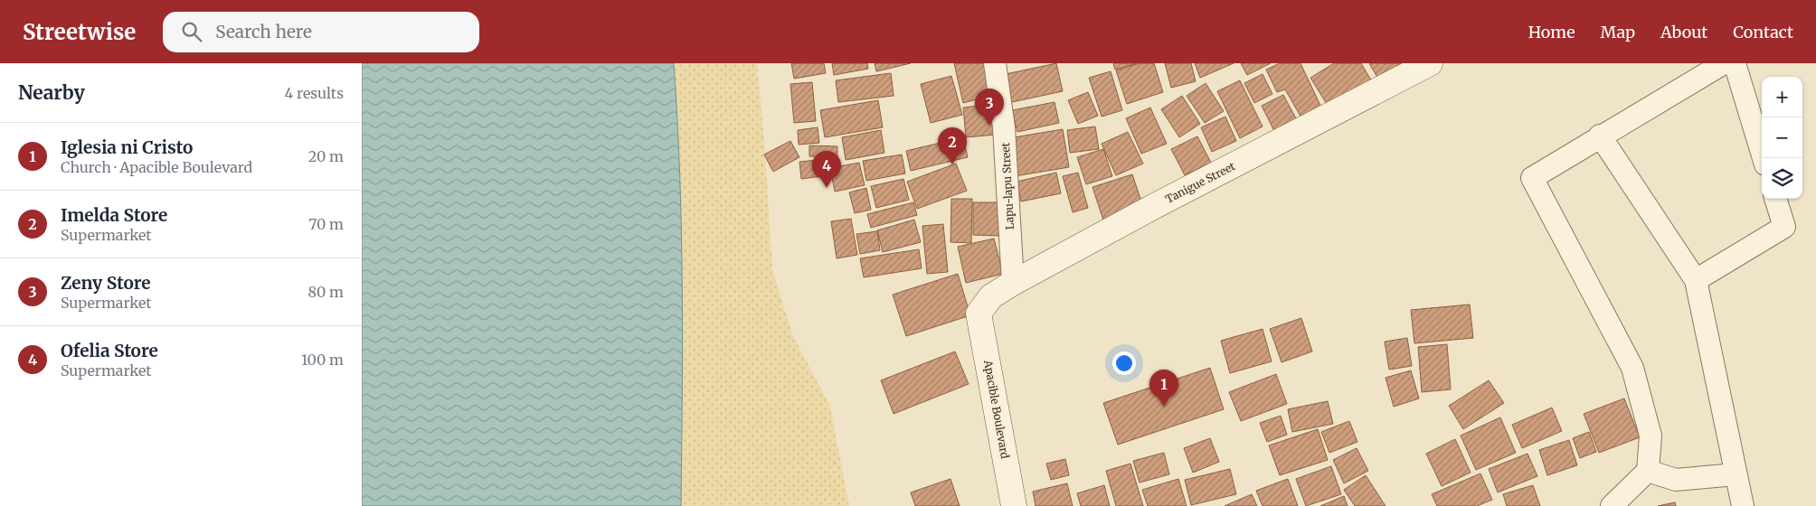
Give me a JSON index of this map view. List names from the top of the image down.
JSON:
{
  "streets": {
    "street": ["Tanigue Street", "Lapu-lapu Street", "Apacible Boulevard"]
  },
  "crossings": [
    ["Tanigue Street", "Lapu-lapu Street"],
    ["Tanigue Street", "Apacible Boulevard"]
  ],
  "page": {
    "header": "Streetwise",
    "search": "Search here",
    "nav": [
      "Home",
      "Map",
      "About",
      "Contact"
    ],
    "heading": ["Nearby", "4 results"],
    "map_buttons": ["+", "−"],
    "pins": [
      "3",
      "2",
      "4",
      "1"
    ],
    "list": [
      {
        "mark": "1",
        "name": "Iglesia ni Cristo",
        "note": "Church · Apacible Boulevard",
        "value": "20 m"
      },
      {
        "mark": "2",
        "name": "Imelda Store",
        "note": "Supermarket",
        "value": "70 m"
      },
      {
        "mark": "3",
        "name": "Zeny Store",
        "note": "Supermarket",
        "value": "80 m"
      },
      {
        "mark": "4",
        "name": "Ofelia Store",
        "note": "Supermarket",
        "value": "100 m"
      }
    ]
  }
}
